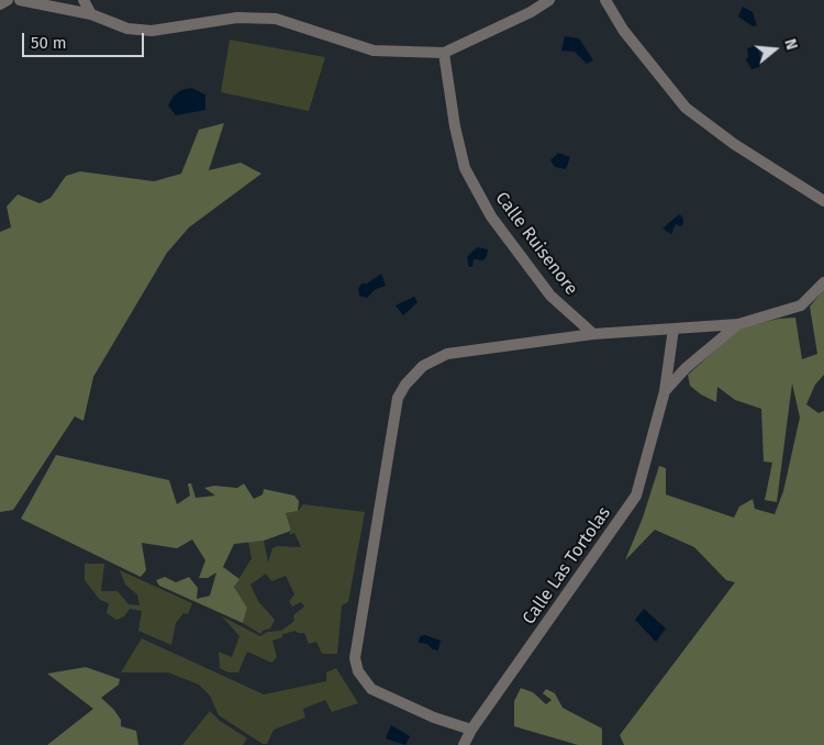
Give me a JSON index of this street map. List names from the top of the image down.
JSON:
{
  "streets": {
    "street": ["Calle Ruisenore", "Calle Las Tortolas"]
  },
  "scale_bar": "50 m",
  "north": "right"
}
